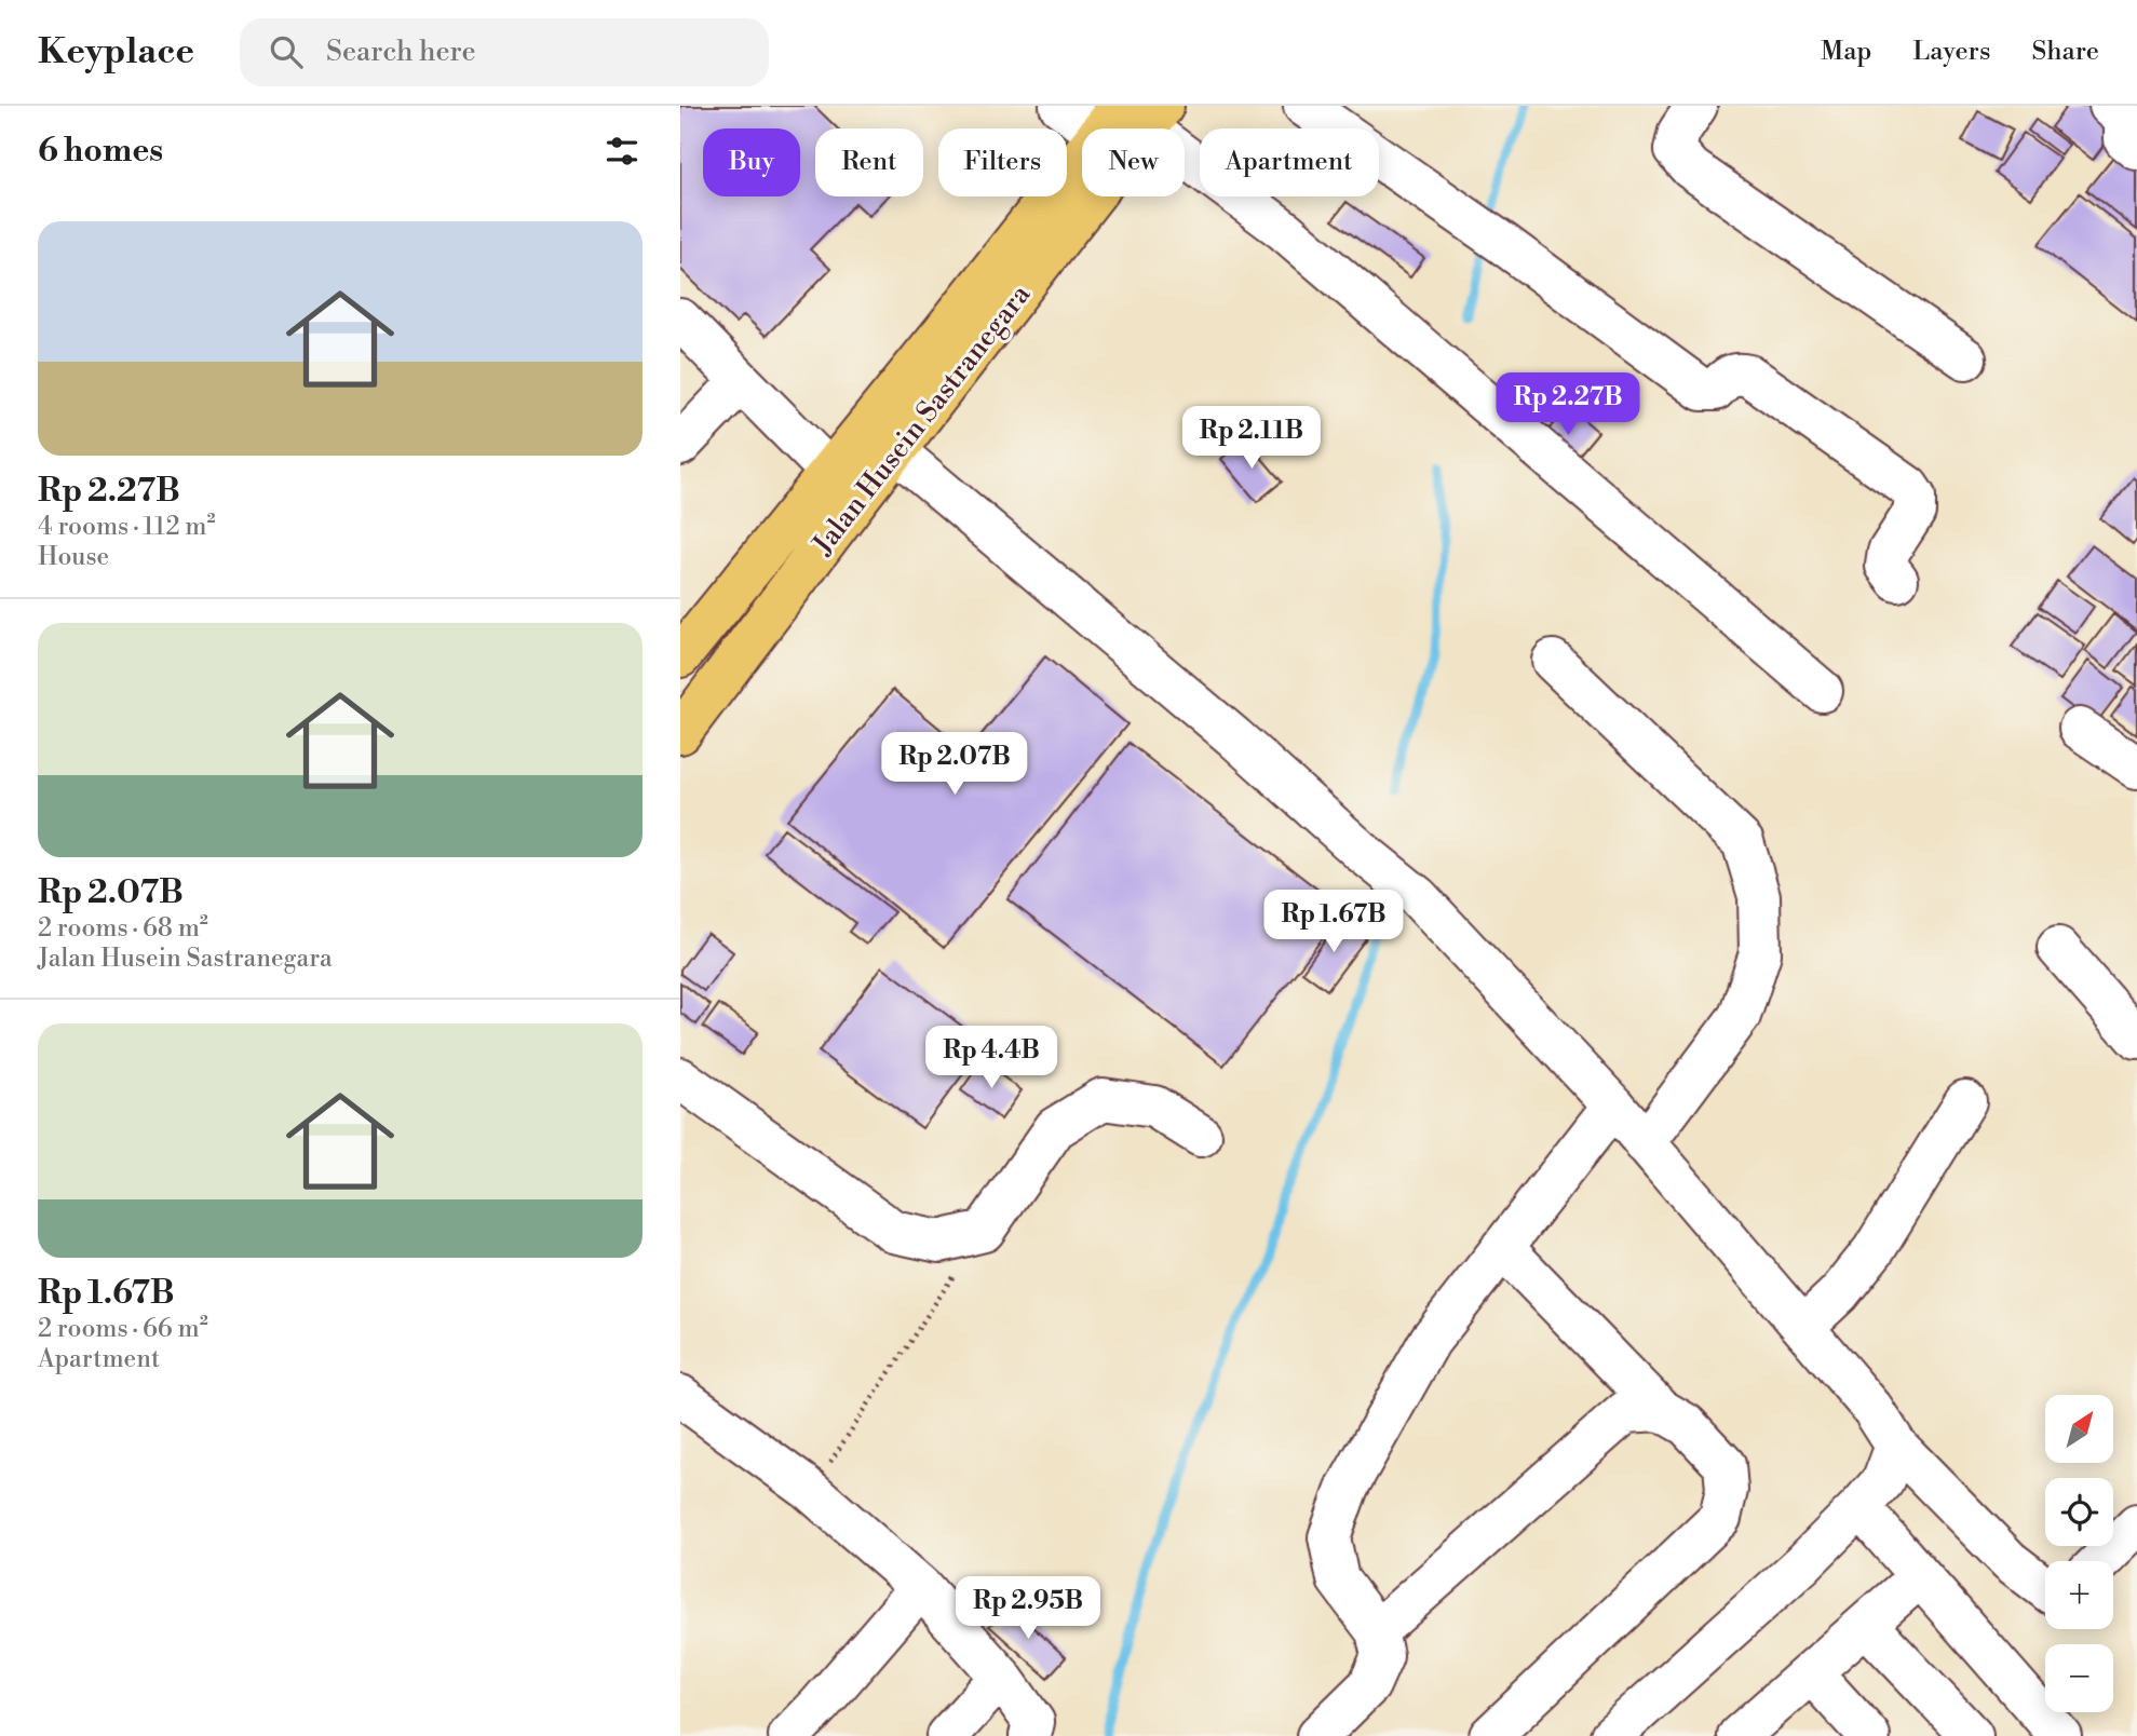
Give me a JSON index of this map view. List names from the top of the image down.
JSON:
{
  "streets": {
    "main road": ["Jalan Husein Sastranegara"]
  },
  "north": "top right",
  "page": {
    "header": "Keyplace",
    "search": "Search here",
    "nav": ["Map", "Layers", "Share"],
    "heading": "6 homes",
    "chip": [
      "Buy",
      "Rent",
      "Filters",
      "New",
      "Apartment"
    ],
    "list": [
      {
        "name": "Rp 2.27B",
        "note": "4 rooms · 112 m² · House"
      },
      {
        "name": "Rp 2.07B",
        "note": "2 rooms · 68 m² · Jalan Husein Sastranegara"
      },
      {
        "name": "Rp 1.67B",
        "note": "2 rooms · 66 m² · Apartment"
      }
    ],
    "price": [
      "Rp 2.27B",
      "Rp 2.11B",
      "Rp 2.07B",
      "Rp 1.67B",
      "Rp 4.4B",
      "Rp 2.95B"
    ],
    "map_buttons": ["+", "−"]
  }
}
